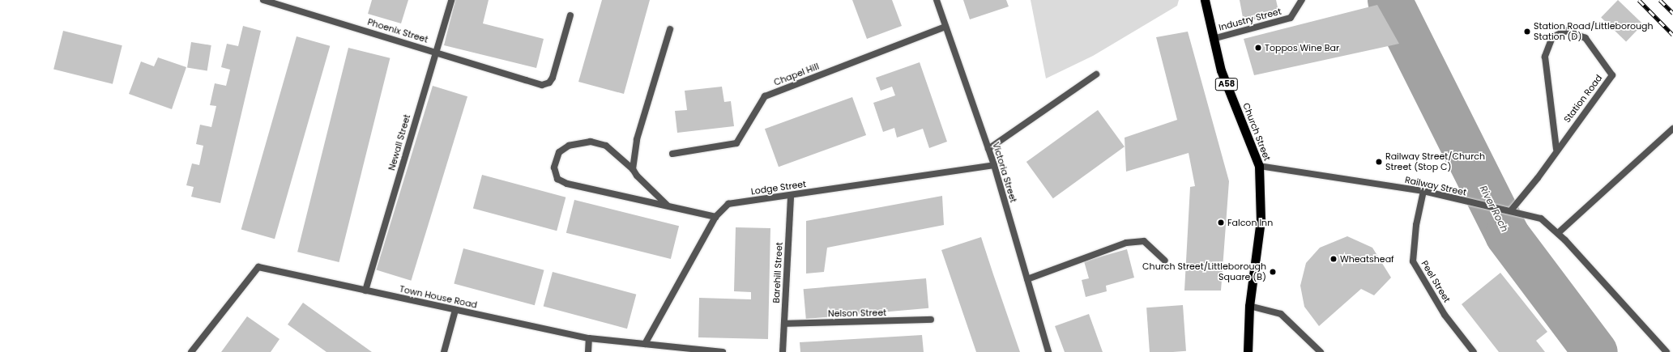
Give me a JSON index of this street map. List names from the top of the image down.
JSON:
{
  "streets": {
    "highway": ["A58", "Church Street"],
    "street": [
      "Industry Street",
      "Phoenix Street",
      "Chapel Hill",
      "Station Road",
      "Newall Street",
      "Victoria Street",
      "Railway Street",
      "Lodge Street",
      "Barehill Street",
      "Peel Street",
      "Town House Road",
      "Nelson Street"
    ]
  },
  "crossings": [
    ["Industry Street", "Church Street"],
    ["Phoenix Street", "Newall Street"],
    ["Chapel Hill", "Victoria Street"],
    ["Station Road", "Railway Street"],
    ["Church Street", "Railway Street"],
    ["Newall Street", "Town House Road"],
    ["Victoria Street", "Lodge Street"],
    ["Railway Street", "Peel Street"],
    ["Lodge Street", "Barehill Street"],
    ["Lodge Street", "Town House Road"],
    ["Barehill Street", "Nelson Street"]
  ],
  "water": ["River Roch"],
  "places": [
    "Station Road/Littleborough Station (D)",
    "Toppos Wine Bar",
    "Railway Street/Church Street (Stop C)",
    "Falcon Inn",
    "Wheatsheaf",
    "Church Street/Littleborough Square (B)"
  ]
}
